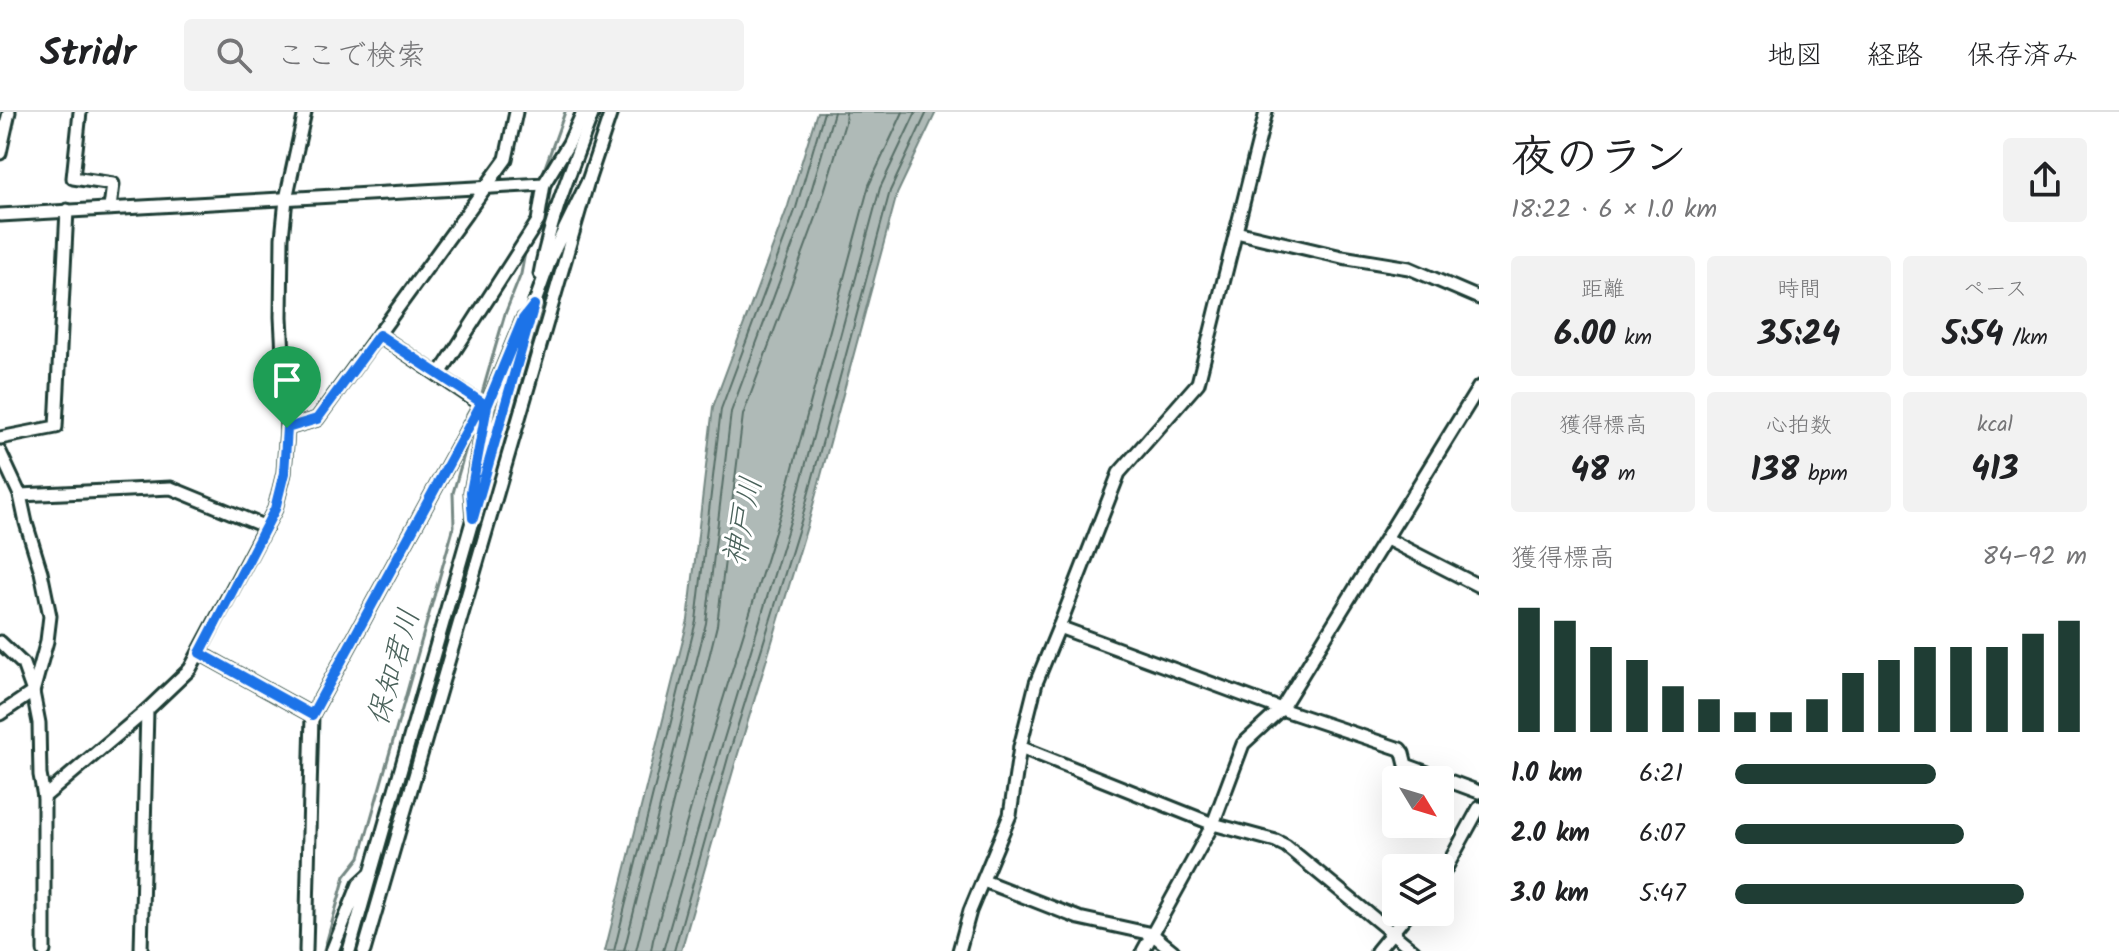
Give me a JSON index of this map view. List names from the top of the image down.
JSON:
{
  "water": ["神戸川", "保知君川"],
  "north": "bottom right",
  "page": {
    "header": "Stridr",
    "search": "ここで検索",
    "nav": ["地図", "経路", "保存済み"],
    "heading": ["夜のラン", "18:22 · 6 × 1.0 km"],
    "stats": [
      ["距離", "6.00 km"],
      ["時間", "35:24"],
      ["ペース", "5:54 /km"],
      ["獲得標高", "48 m"],
      ["心拍数", "138 bpm"],
      ["kcal", "413"]
    ],
    "chart": ["獲得標高", "84–92 m"],
    "list": [
      {
        "name": "1.0 km",
        "note": "6:21"
      },
      {
        "name": "2.0 km",
        "note": "6:07"
      },
      {
        "name": "3.0 km",
        "note": "5:47"
      }
    ]
  }
}
